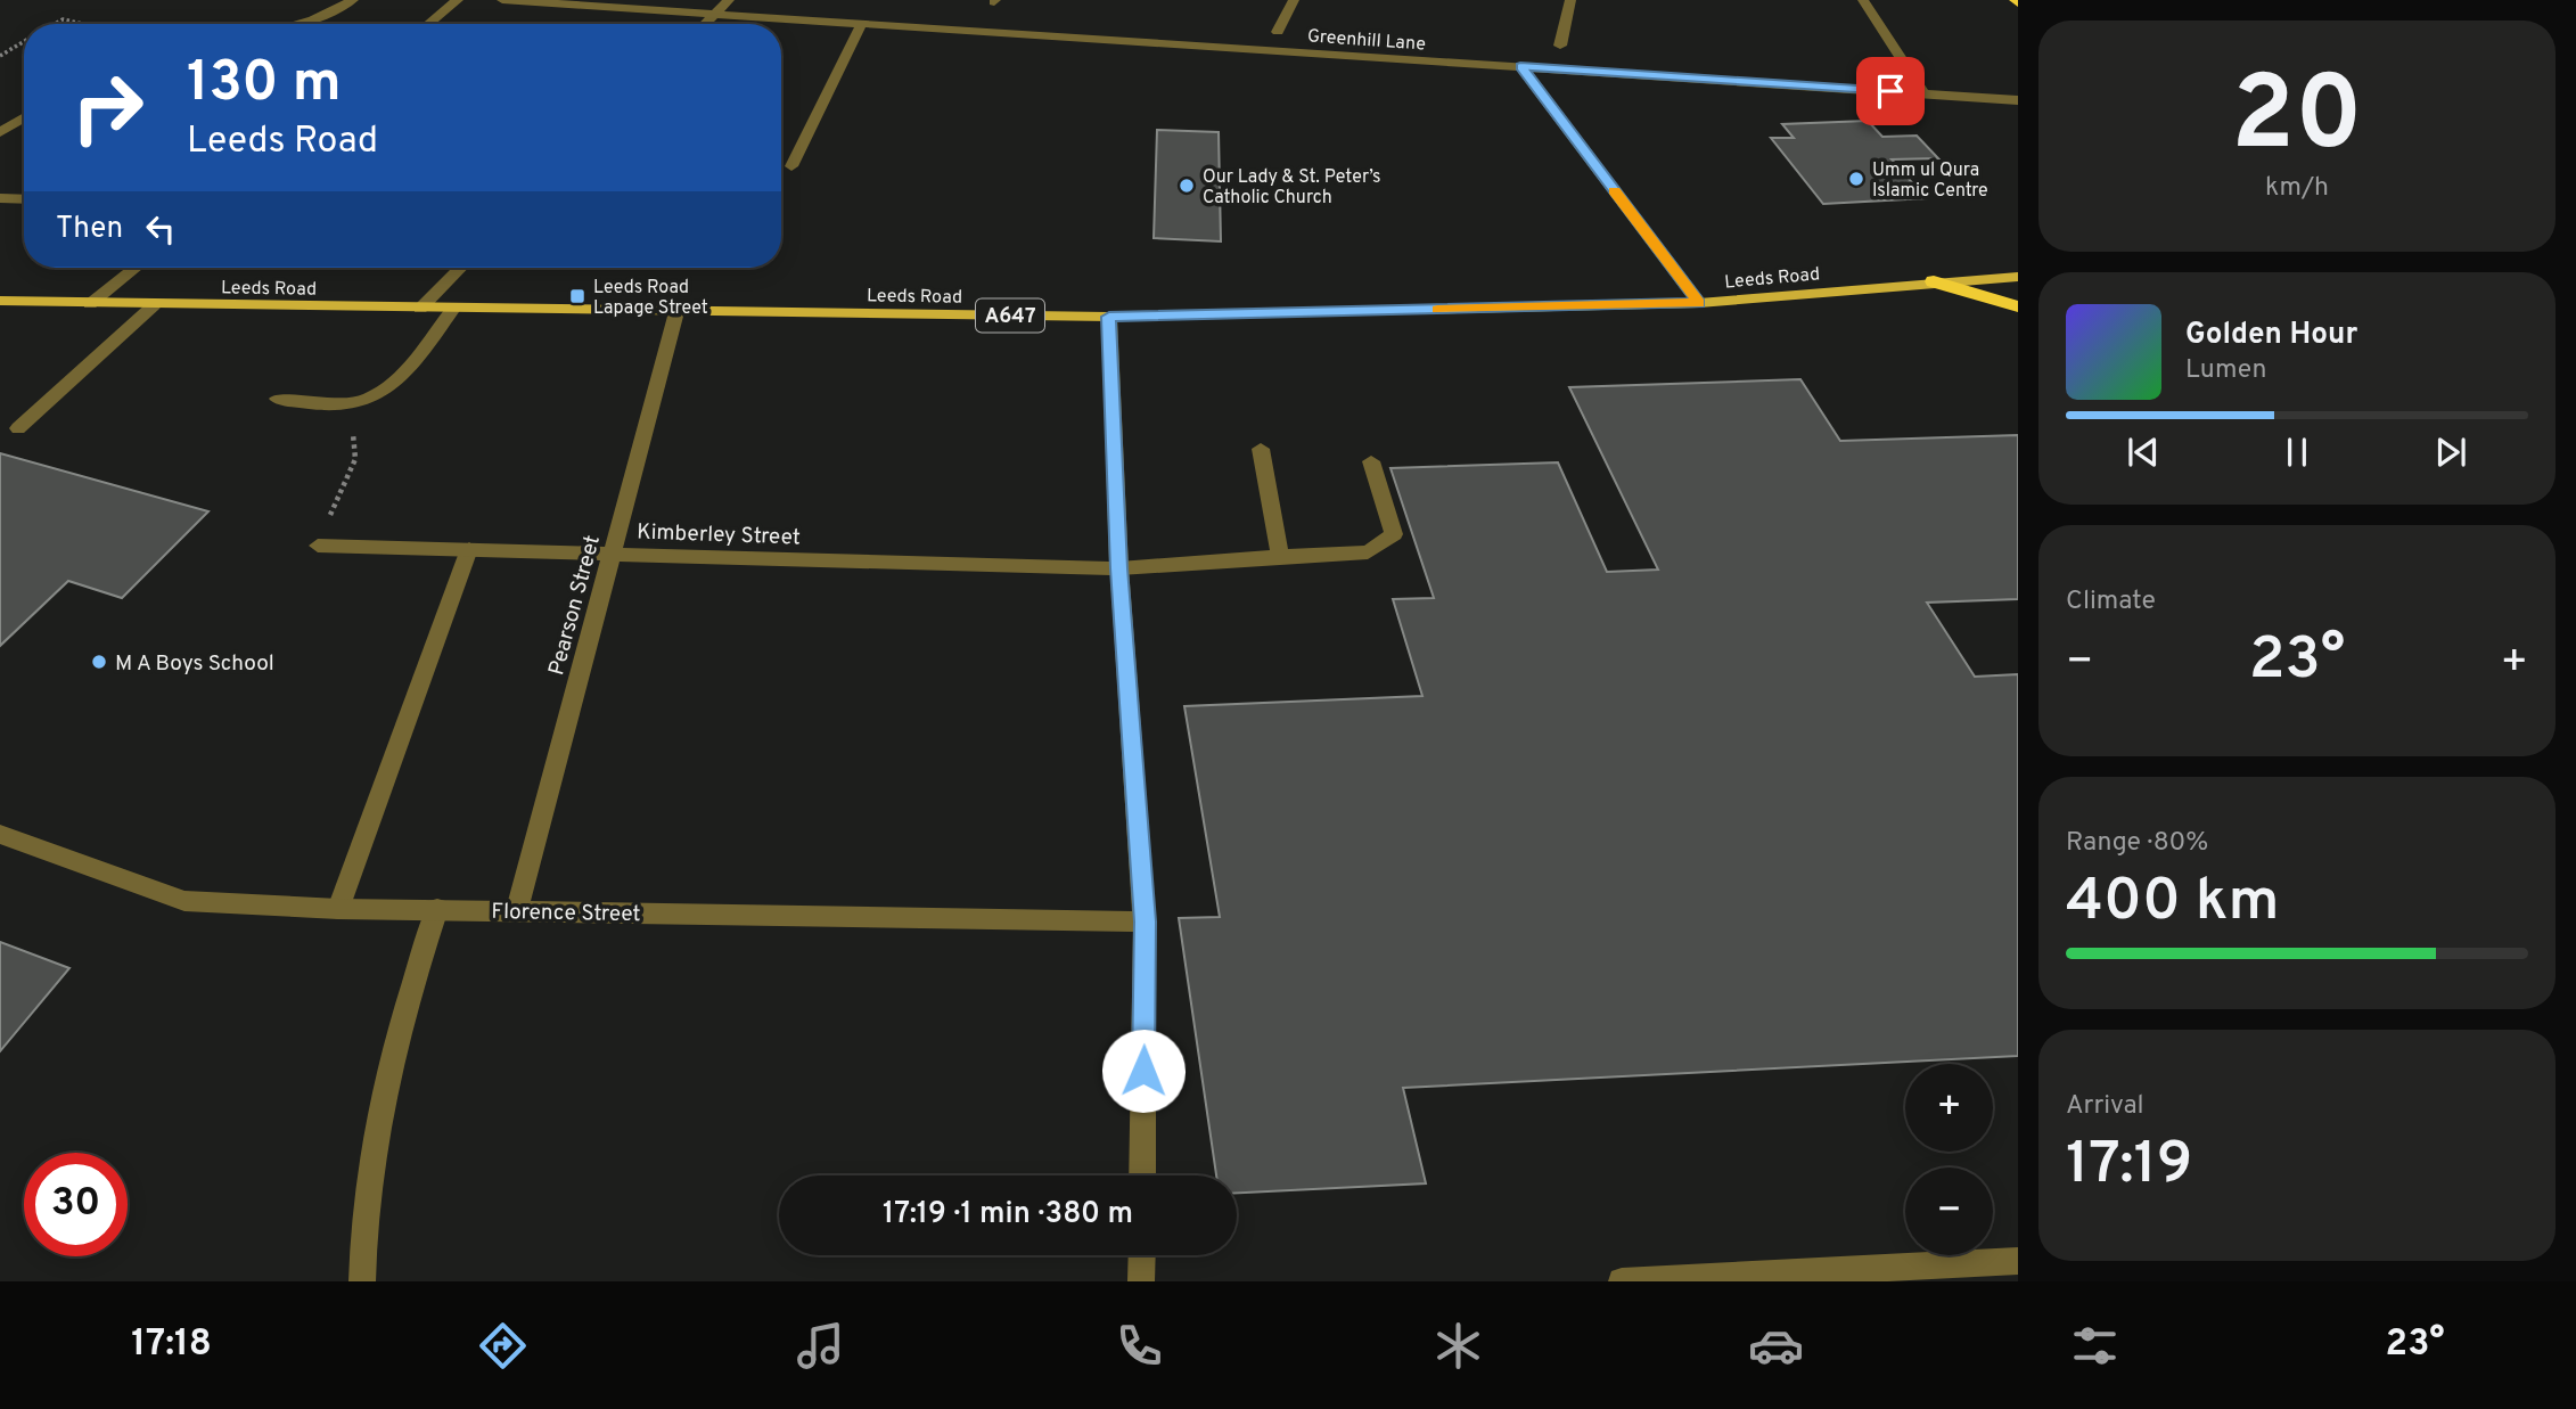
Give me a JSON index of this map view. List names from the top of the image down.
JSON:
{
  "streets": {
    "main road": ["Leeds Road", "A647"],
    "street": [
      "Greenhill Lane",
      "Kimberley Street",
      "Pearson Street",
      "Florence Street"
    ]
  },
  "crossings": [
    ["Leeds Road", "Pearson Street"],
    ["Kimberley Street", "Pearson Street"],
    ["Pearson Street", "Florence Street"]
  ],
  "places": {
    "other": ["Umm ul Qura Islamic Centre", "Our Lady & St. Peter’s Catholic Church", "M A Boys School"],
    "transit": ["Leeds Road Lapage Street"]
  },
  "page": {
    "tile": [
      ["20", "km/h"],
      "Climate",
      ["Range · 80%", "400 km"],
      ["Arrival", "17:19"]
    ],
    "turn": ["130 m", "Leeds Road"],
    "then": "Then",
    "song": ["Golden Hour", "Lumen"],
    "heat": ["−", "23°", "+"],
    "map_buttons": ["+", "−"],
    "limit": "30",
    "trip": "17:19 · 1 min · 380 m",
    "tabs": ["17:18", "23°"]
  }
}
